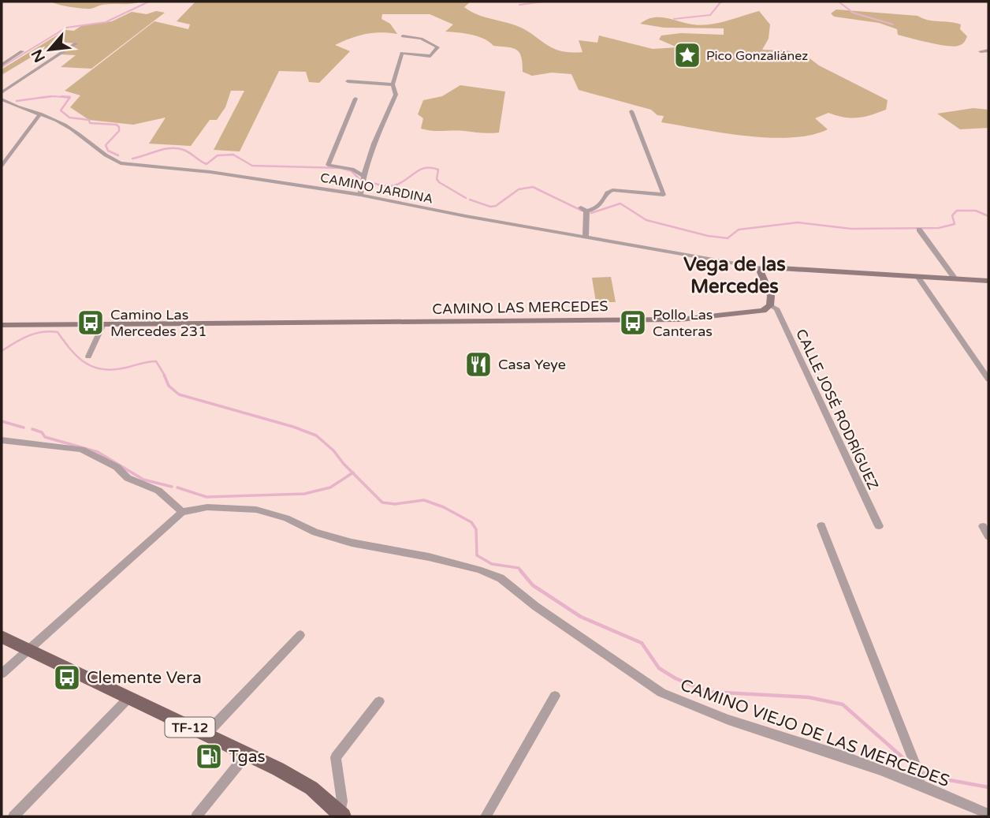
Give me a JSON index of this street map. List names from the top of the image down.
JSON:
{
  "streets": {
    "main road": ["CAMINO LAS MERCEDES", "TF-12"],
    "street": ["CAMINO JARDINA", "CALLE JOSÉ RODRÍGUEZ", "CAMINO VIEJO DE LAS MERCEDES"]
  },
  "crossings": [
    ["CAMINO LAS MERCEDES", "CALLE JOSÉ RODRÍGUEZ"]
  ],
  "districts": ["Vega de las Mercedes"],
  "places": {
    "place": ["Pico Gonzaliánez"],
    "bus stop": ["Camino Las Mercedes 231", "Pollo Las Canteras", "Clemente Vera"],
    "restaurant": ["Casa Yeye"],
    "fuel station": ["Tgas"]
  },
  "north": "bottom left"
}
